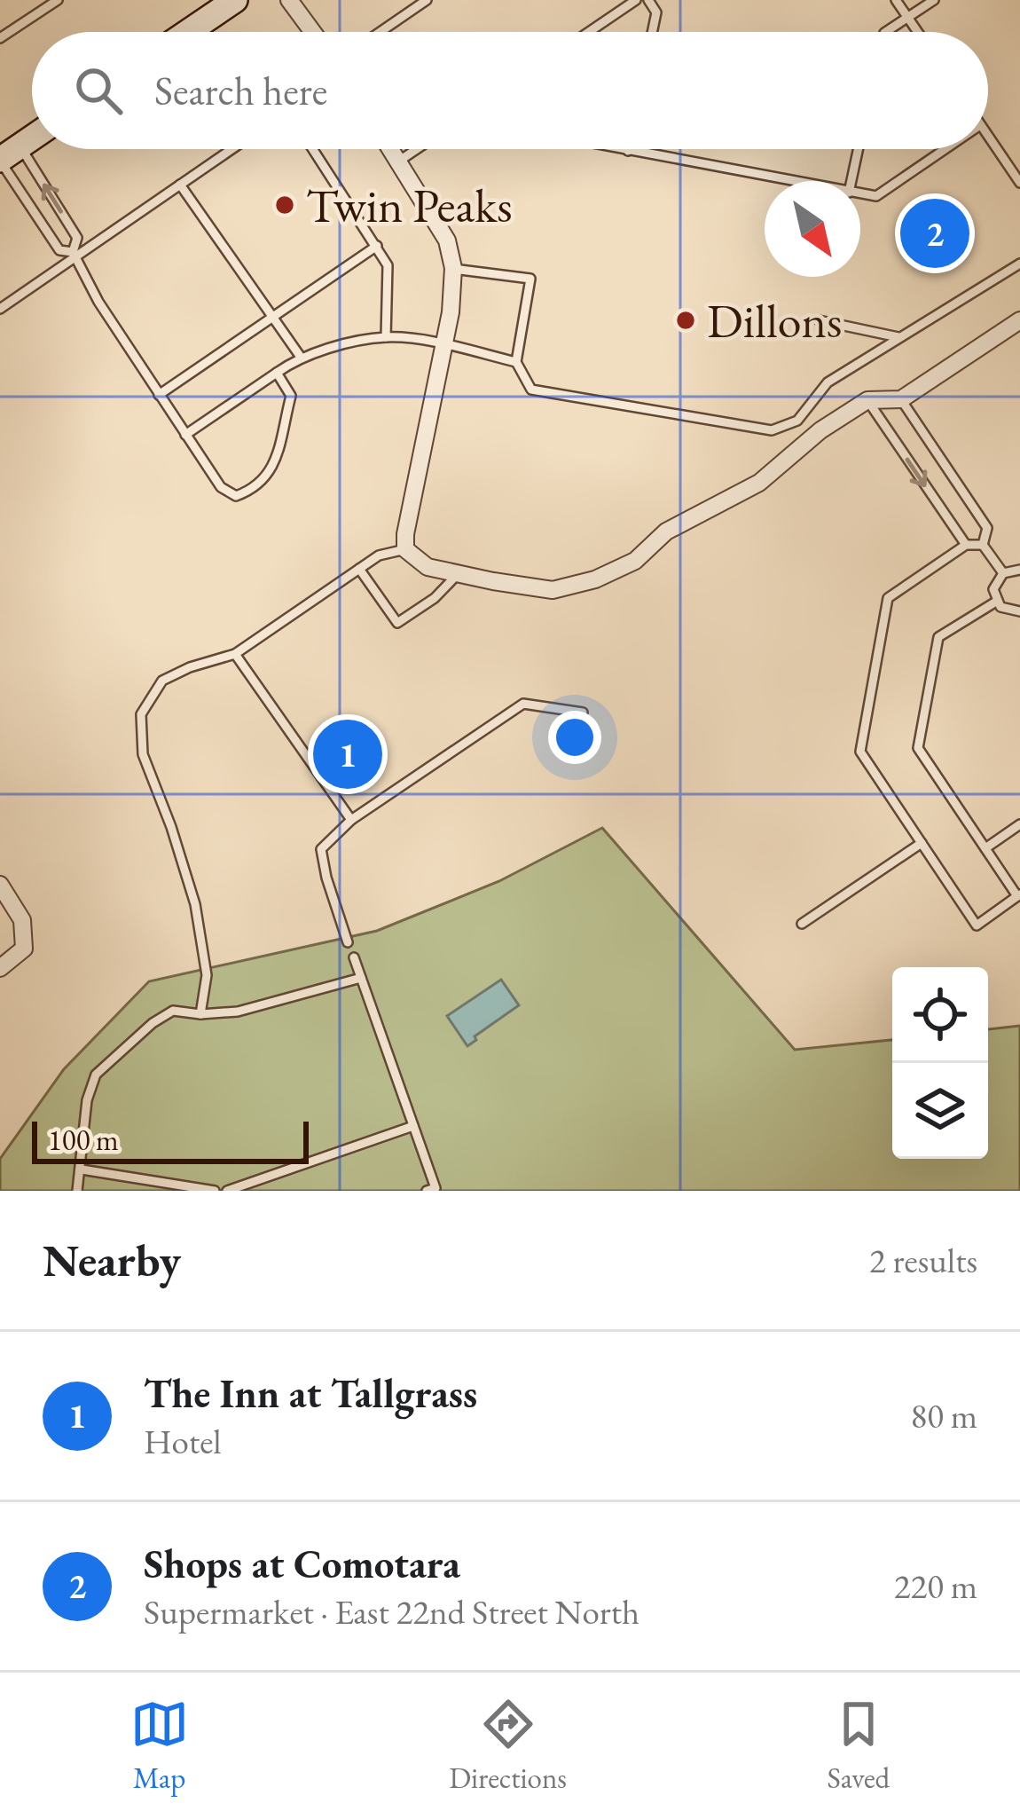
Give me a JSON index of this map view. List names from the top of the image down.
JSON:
{
  "places": ["Twin Peaks", "Dillons"],
  "scale_bar": "100 m",
  "north": "bottom right",
  "page": {
    "search": "Search here",
    "pins": ["2", "1"],
    "scale": "100 m",
    "heading": ["Nearby", "2 results"],
    "list": [
      {
        "mark": "1",
        "name": "The Inn at Tallgrass",
        "note": "Hotel",
        "value": "80 m"
      },
      {
        "mark": "2",
        "name": "Shops at Comotara",
        "note": "Supermarket · East 22nd Street North",
        "value": "220 m"
      }
    ],
    "nav": ["Map", "Directions", "Saved"]
  }
}
